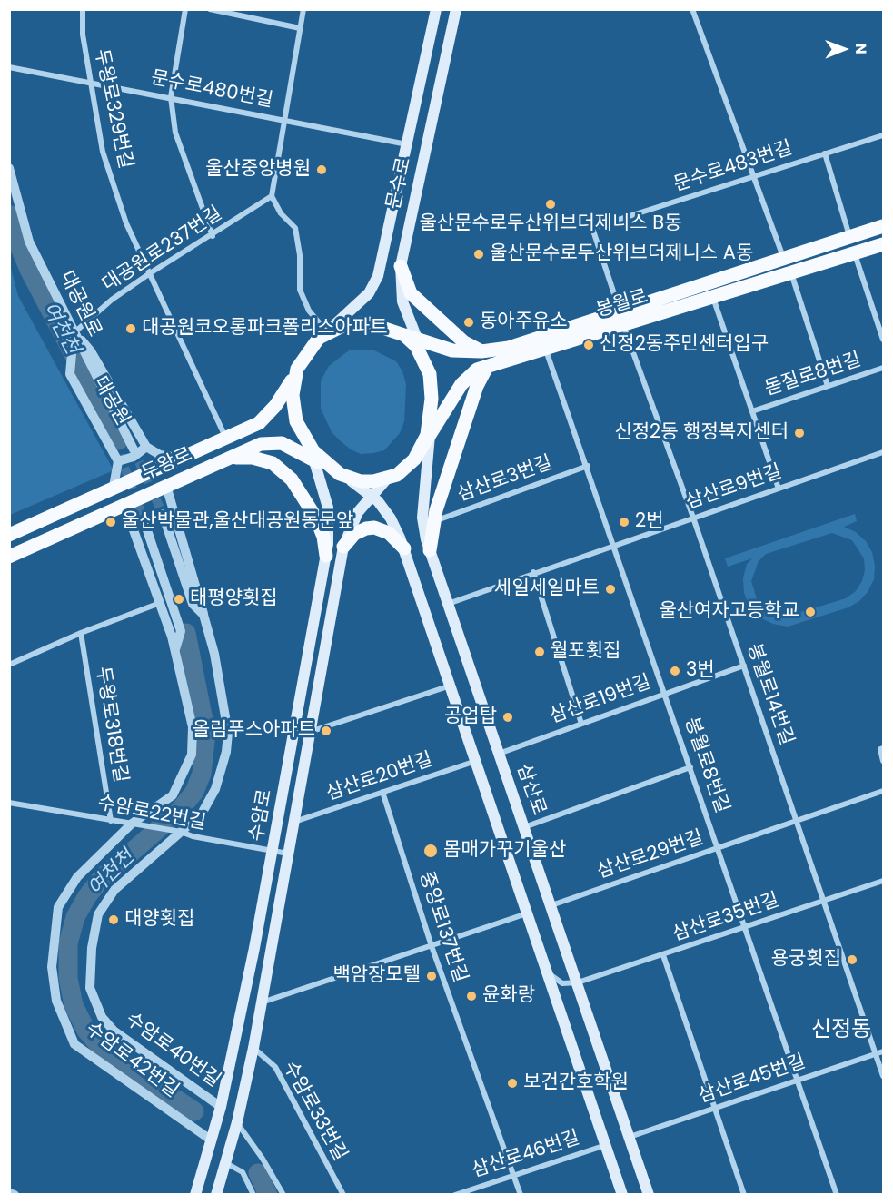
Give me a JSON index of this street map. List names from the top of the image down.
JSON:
{
  "streets": {
    "main road": [
      "문수로",
      "봉월로",
      "두왕로",
      "삼산로",
      "수암로"
    ],
    "street": [
      "문수로480번길",
      "두왕로329번길",
      "문수로483번길",
      "대공원로237번길",
      "대공원로",
      "돋질로8번길",
      "삼산로3번길",
      "삼산로9번길",
      "봉월로14번길",
      "삼산로19번길",
      "두왕로318번길",
      "봉월로8번길",
      "삼산로20번길",
      "수암로22번길",
      "삼산로29번길",
      "삼산로35번길",
      "중앙로137번길",
      "수암로40번길",
      "수암로42번길",
      "삼산로45번길",
      "수암로33번길",
      "삼산로46번길"
    ]
  },
  "crossings": [
    ["문수로480번길", "두왕로329번길"],
    ["문수로480번길", "문수로"],
    ["두왕로329번길", "대공원로237번길"],
    ["문수로483번길", "봉월로14번길"],
    ["문수로", "봉월로"],
    ["문수로", "두왕로"],
    ["문수로", "삼산로"],
    ["문수로", "수암로"],
    ["대공원로237번길", "대공원로"],
    ["봉월로", "두왕로"],
    ["봉월로", "봉월로14번길"],
    ["봉월로", "봉월로8번길"],
    ["봉월로", "삼산로"],
    ["봉월로", "수암로"],
    ["두왕로", "삼산로"],
    ["두왕로", "수암로"],
    ["두왕로", "수암로40번길"],
    ["두왕로", "수암로42번길"],
    ["삼산로3번길", "봉월로8번길"],
    ["삼산로9번길", "봉월로14번길"],
    ["삼산로9번길", "봉월로8번길"],
    ["삼산로9번길", "삼산로"],
    ["봉월로14번길", "삼산로19번길"],
    ["봉월로14번길", "삼산로29번길"],
    ["봉월로14번길", "삼산로35번길"],
    ["봉월로14번길", "삼산로45번길"],
    ["삼산로19번길", "봉월로8번길"],
    ["삼산로19번길", "삼산로"],
    ["두왕로318번길", "수암로22번길"],
    ["봉월로8번길", "삼산로29번길"],
    ["봉월로8번길", "삼산로35번길"],
    ["봉월로8번길", "삼산로45번길"],
    ["삼산로20번길", "수암로"],
    ["삼산로20번길", "중앙로137번길"],
    ["삼산로", "수암로"],
    ["삼산로", "삼산로29번길"],
    ["삼산로", "삼산로35번길"],
    ["삼산로", "삼산로45번길"],
    ["수암로22번길", "수암로"],
    ["수암로22번길", "수암로40번길"],
    ["수암로22번길", "수암로42번길"],
    ["수암로", "수암로40번길"],
    ["수암로", "수암로42번길"],
    ["수암로", "수암로33번길"],
    ["중앙로137번길", "삼산로46번길"]
  ],
  "districts": ["신정동"],
  "water": ["여천천"],
  "places": [
    "울산중앙병원",
    "울산문수로두산위브더제니스 B동",
    "울산문수로두산위브더제니스 A동",
    "동아주유소",
    "대공원코오롱파크폴리스아파트",
    "신정2동주민센터입구",
    "신정2동 행정복지센터",
    "울산박물관,울산대공원동문앞",
    "2번",
    "세일세일마트",
    "태평양횟집",
    "울산여자고등학교",
    "월포횟집",
    "3번",
    "공업탑",
    "올림푸스아파트",
    "몸매가꾸기울산",
    "대양횟집",
    "용궁횟집",
    "백암장모텔",
    "윤화랑",
    "보건간호학원"
  ],
  "north": "right"
}
